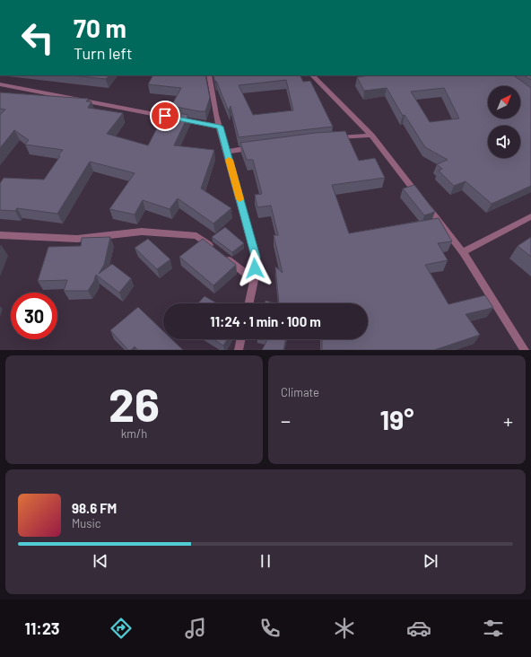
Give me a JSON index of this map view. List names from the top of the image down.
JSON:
{
  "north": "top right",
  "page": {
    "turn": ["70 m", "Turn left"],
    "limit": "30",
    "trip": "11:24 · 1 min · 100 m",
    "tile": [
      ["26", "km/h"],
      "Climate"
    ],
    "heat": ["−", "19°", "+"],
    "song": ["98.6 FM", "Music"],
    "tabs": "11:23"
  }
}
